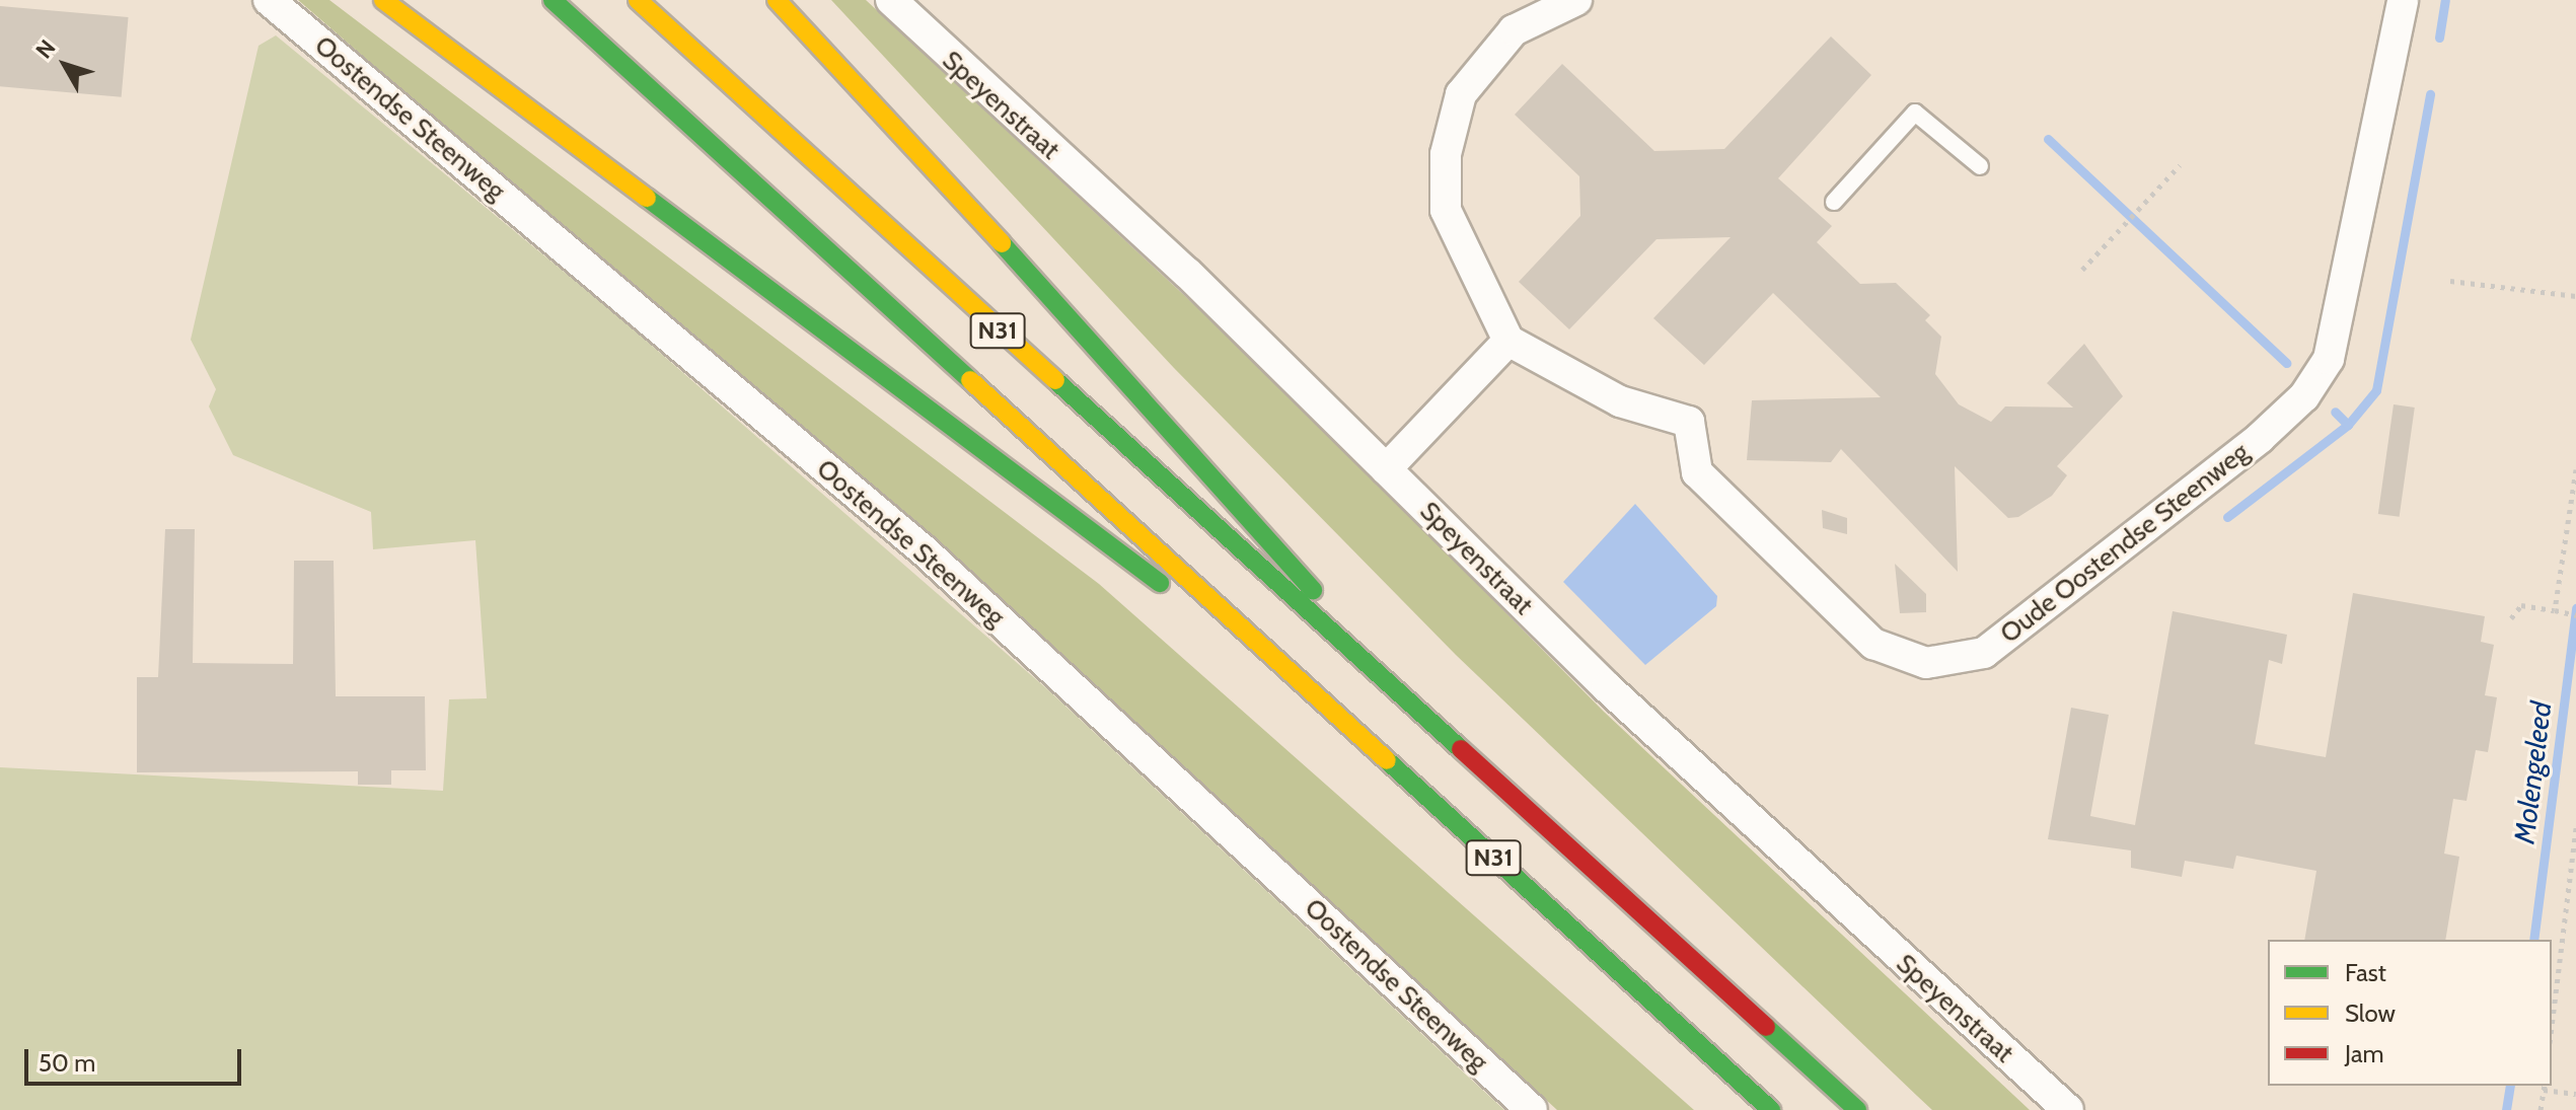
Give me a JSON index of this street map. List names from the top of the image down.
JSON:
{
  "streets": {
    "highway": ["N31"],
    "street": ["Speyenstraat", "Oostendse Steenweg", "Oude Oostendse Steenweg"]
  },
  "water": ["Molengeleed"],
  "legend": ["Fast", "Slow", "Jam"],
  "scale_bar": "50 m",
  "north": "top left"
}
